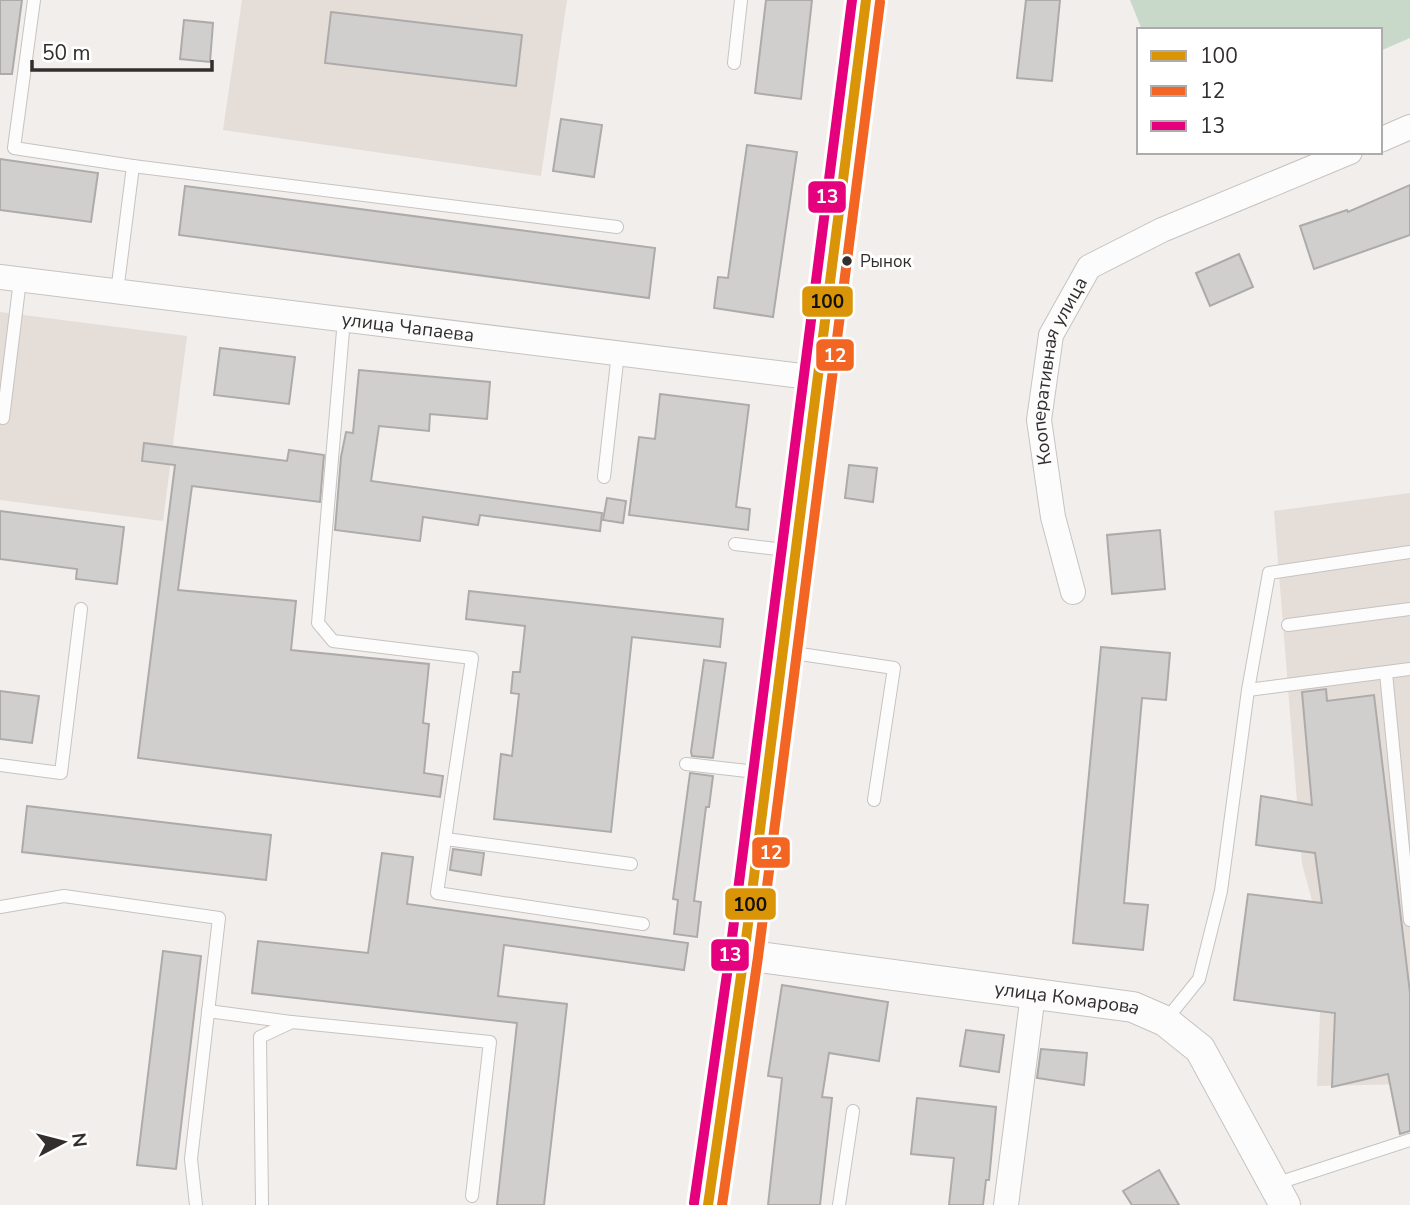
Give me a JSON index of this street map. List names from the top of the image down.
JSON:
{
  "streets": {
    "street": ["улица Чапаева", "Кооперативная улица", "улица Комарова"]
  },
  "places": ["Рынок"],
  "lines": ["transit line 100", "transit line 13", "transit line 12"],
  "legend": ["100", "12", "13"],
  "scale_bar": "50 m",
  "north": "right"
}
